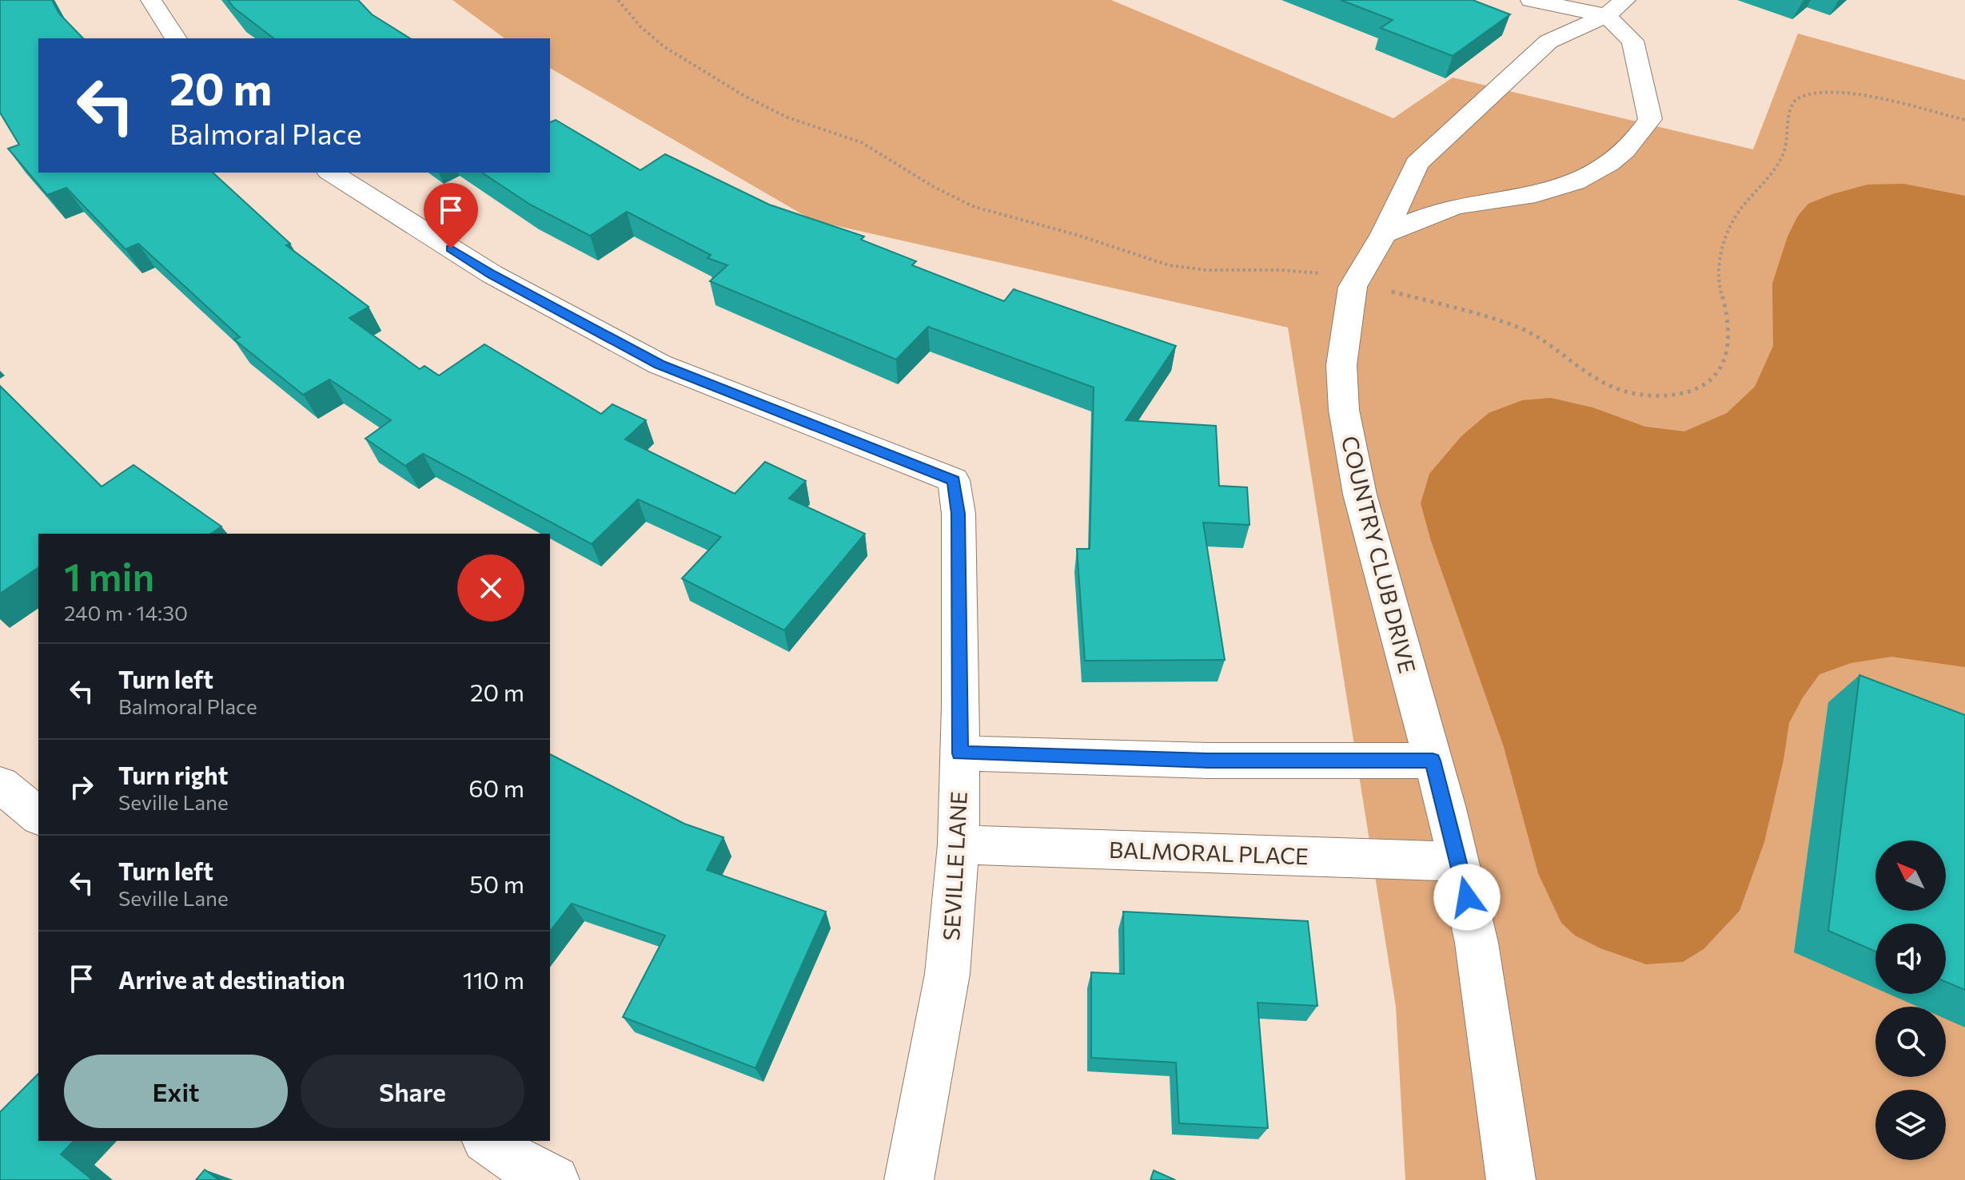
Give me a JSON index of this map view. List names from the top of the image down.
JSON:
{
  "streets": {
    "street": ["COUNTRY CLUB DRIVE", "BALMORAL PLACE", "SEVILLE LANE"]
  },
  "crossings": [
    ["COUNTRY CLUB DRIVE", "BALMORAL PLACE"],
    ["BALMORAL PLACE", "SEVILLE LANE"]
  ],
  "north": "top left",
  "page": {
    "turn": ["20 m", "Balmoral Place"],
    "heading": ["1 min", "240 m · 14:30"],
    "list": [
      {
        "name": "Turn left",
        "note": "Balmoral Place",
        "value": "20 m"
      },
      {
        "name": "Turn right",
        "note": "Seville Lane",
        "value": "60 m"
      },
      {
        "name": "Turn left",
        "note": "Seville Lane",
        "value": "50 m"
      },
      {
        "name": "Arrive at destination",
        "value": "110 m"
      }
    ],
    "buttons": ["Exit", "Share"]
  }
}
